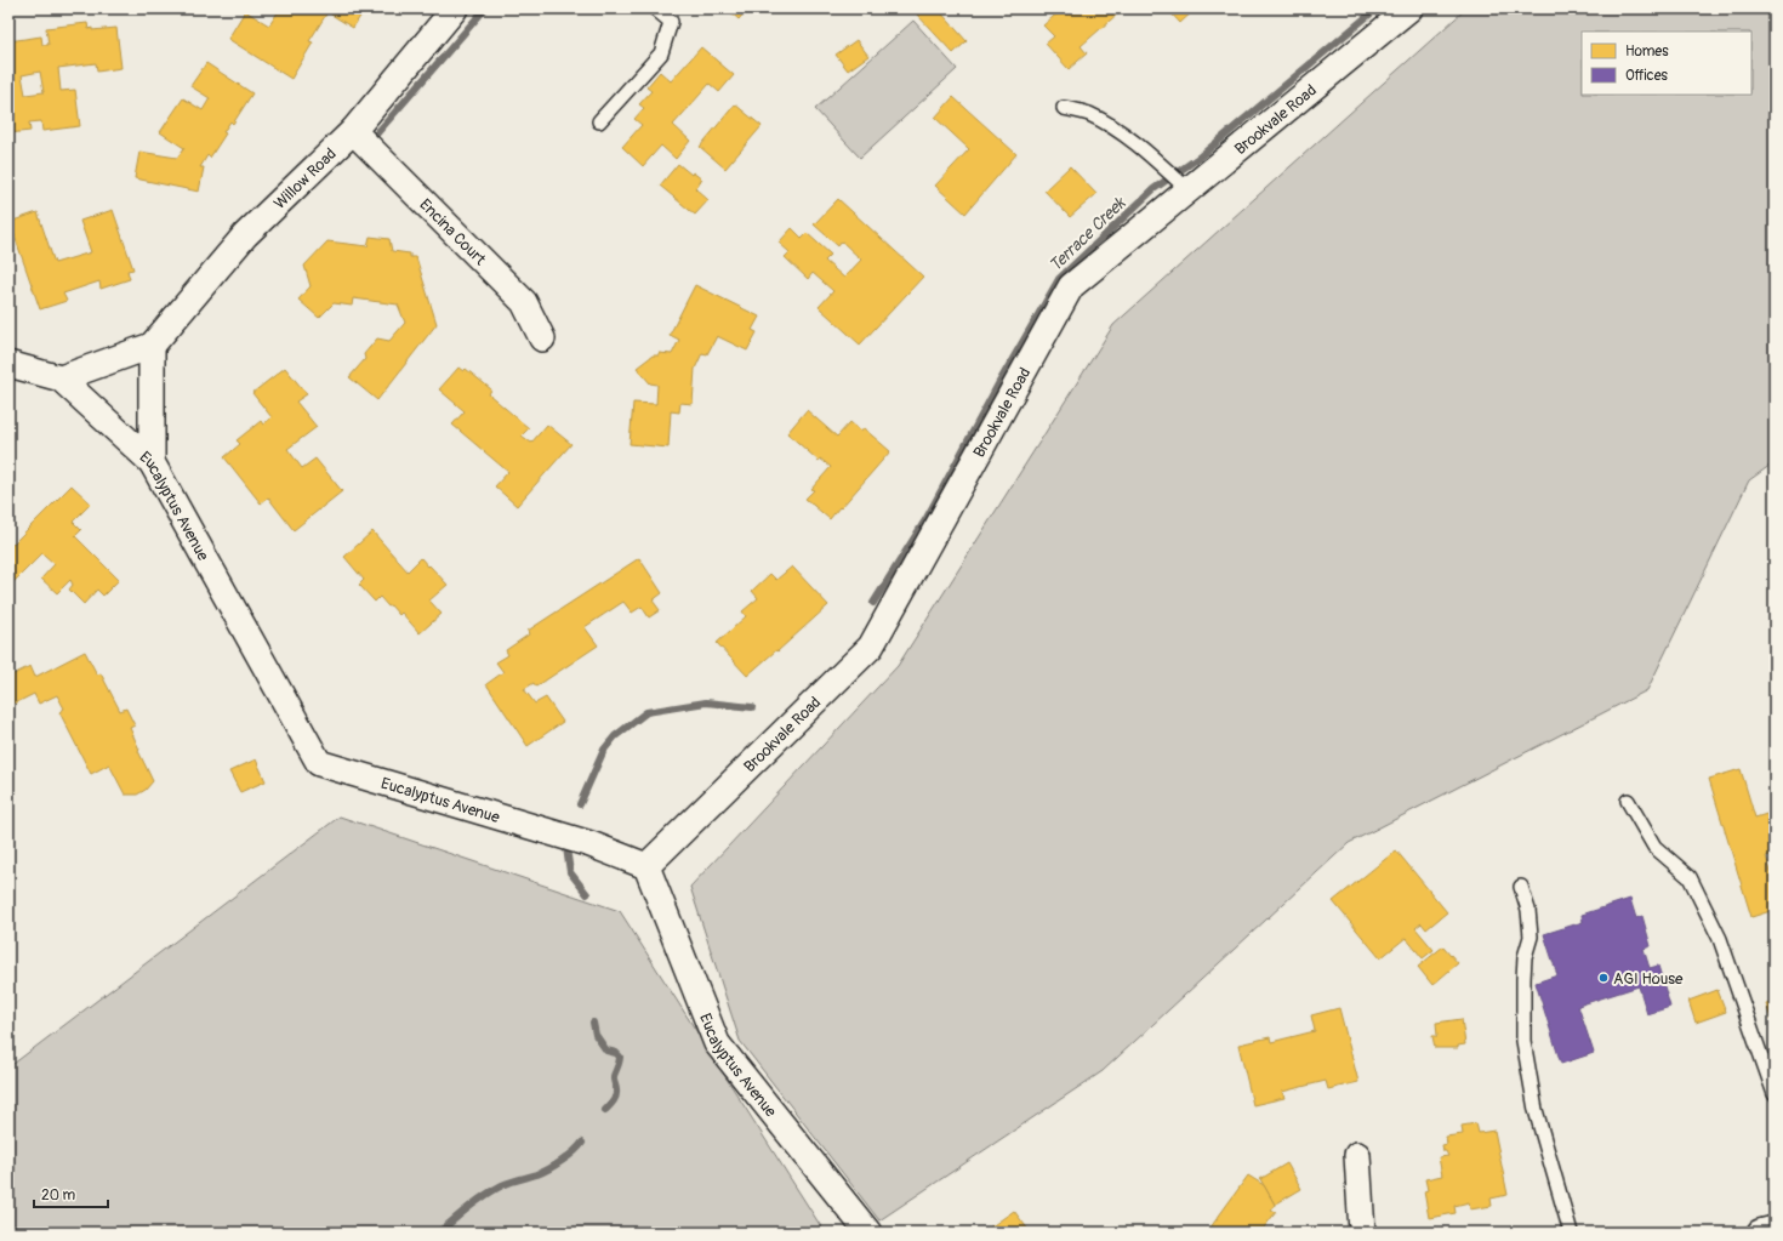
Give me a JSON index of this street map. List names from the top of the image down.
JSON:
{
  "streets": {
    "street": [
      "Brookvale Road",
      "Willow Road",
      "Encina Court",
      "Eucalyptus Avenue"
    ]
  },
  "crossings": [
    ["Brookvale Road", "Eucalyptus Avenue"],
    ["Willow Road", "Encina Court"],
    ["Willow Road", "Eucalyptus Avenue"]
  ],
  "water": ["Terrace Creek"],
  "places": ["AGI House"],
  "legend": ["Homes", "Offices"],
  "scale_bar": "20 m"
}
